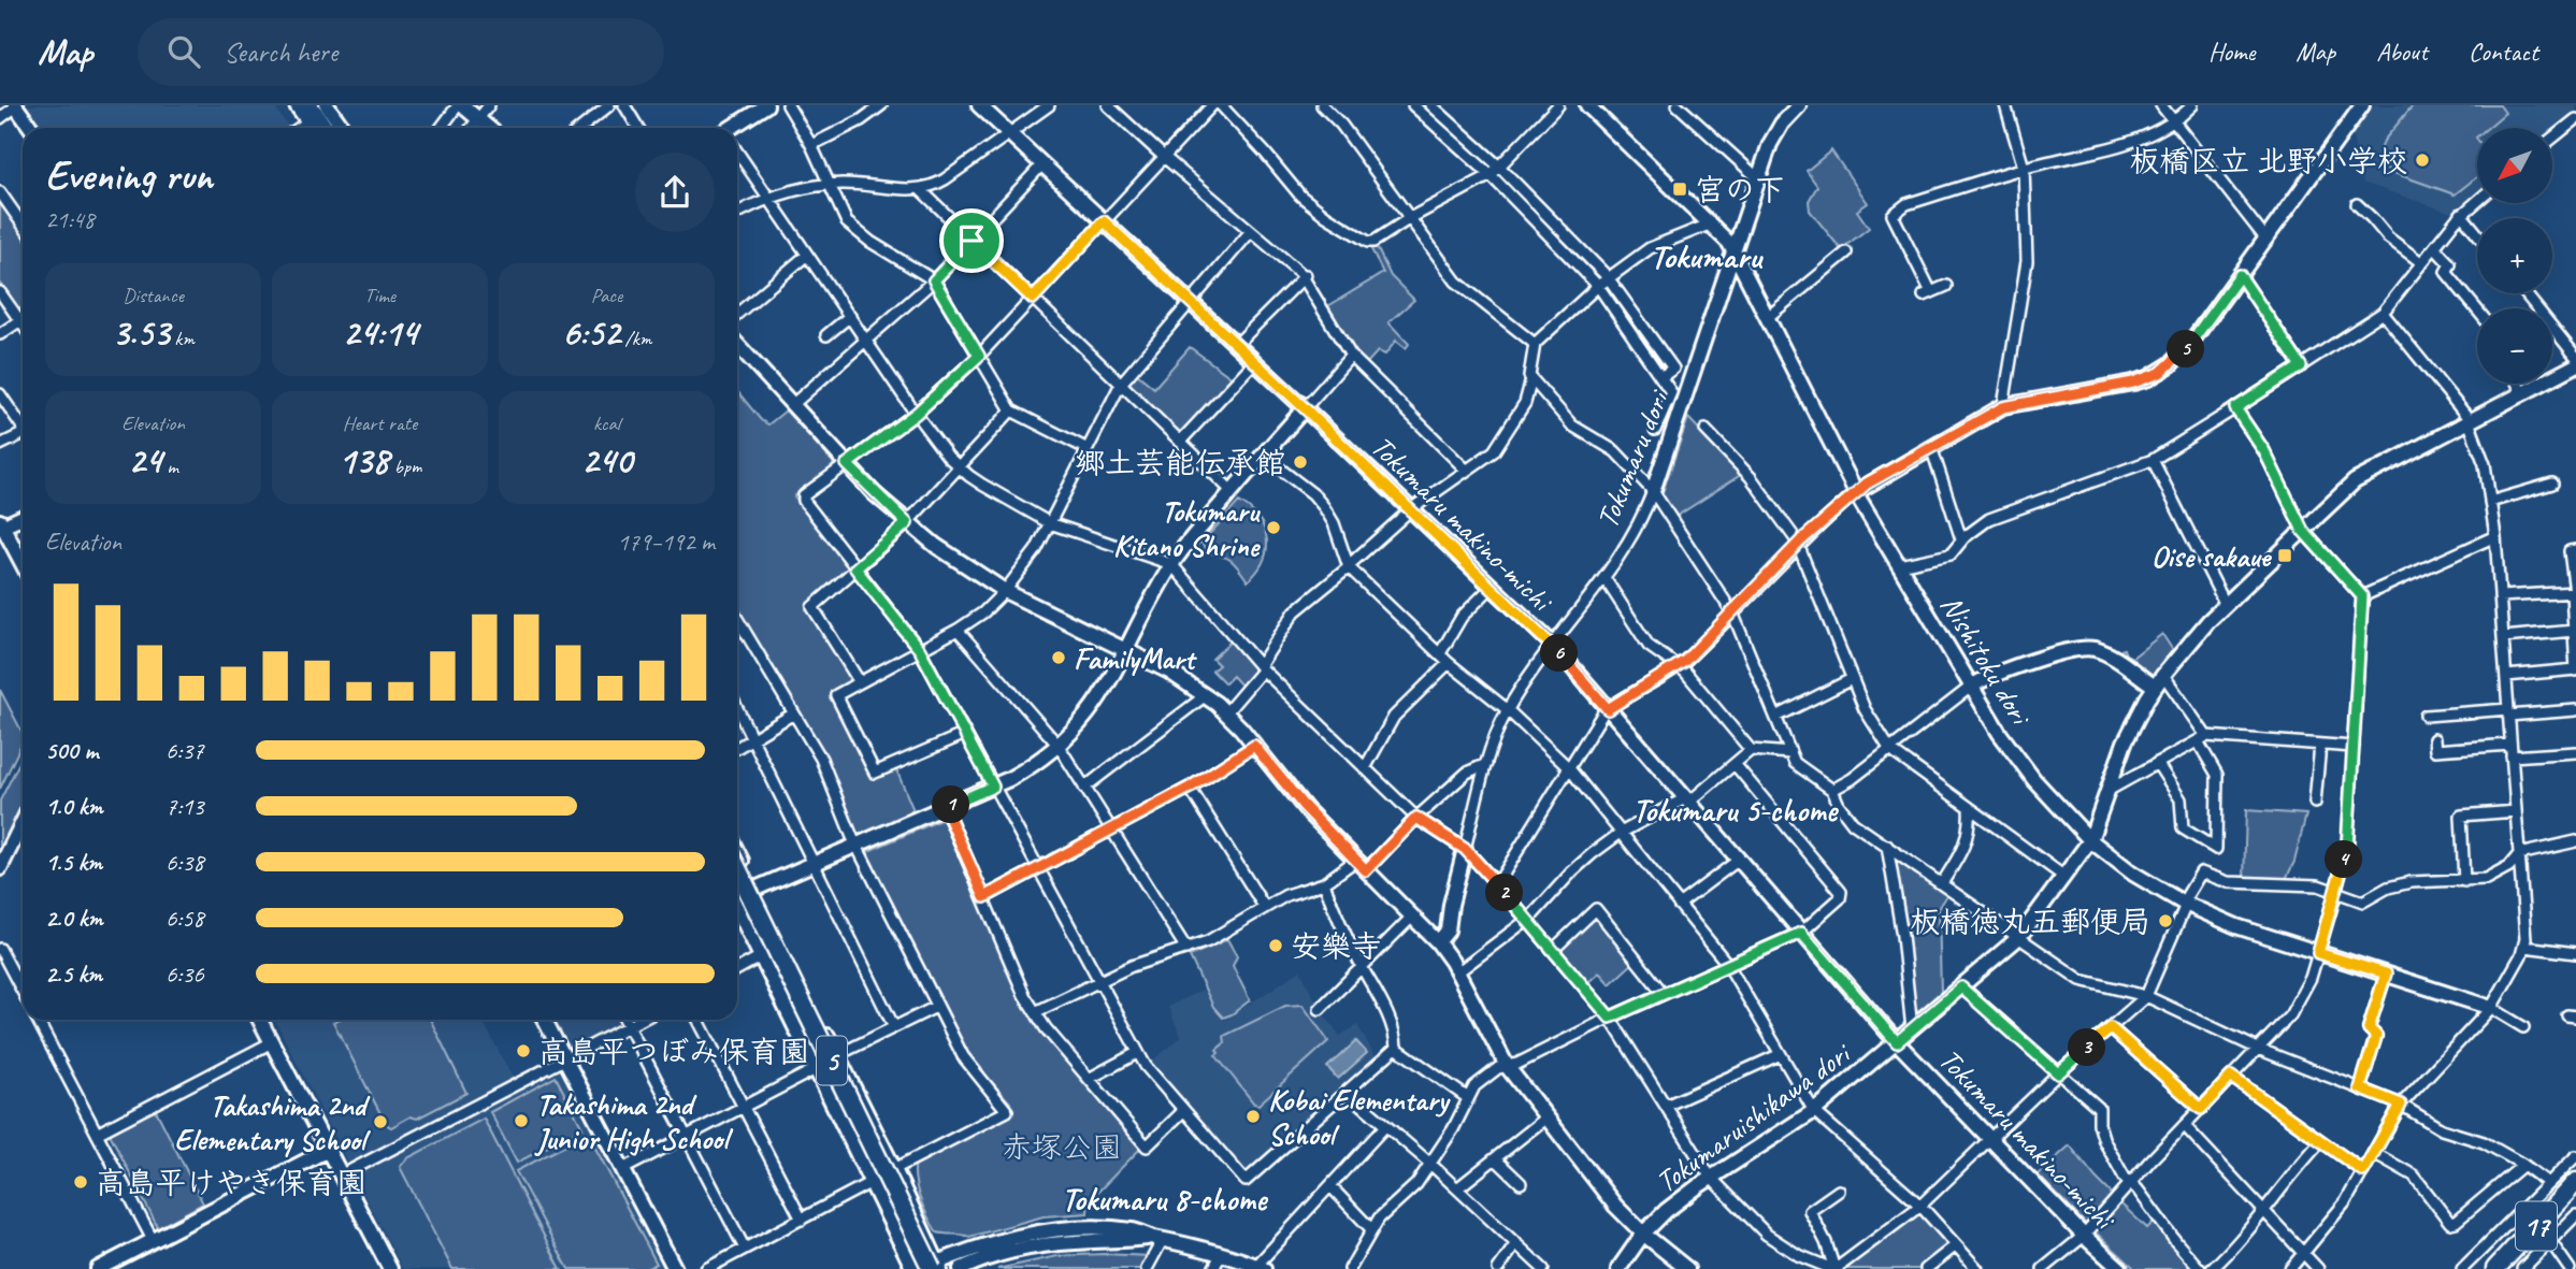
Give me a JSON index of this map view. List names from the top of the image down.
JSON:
{
  "streets": {
    "highway": ["5", "17"],
    "street": [
      "Tokumaru dori",
      "Tokumaru makino-michi",
      "Nishitoku dori",
      "Tokumaruishikawa dori"
    ]
  },
  "crossings": [
    ["Tokumaru dori", "Tokumaru makino-michi"],
    ["Tokumaru dori", "Nishitoku dori"],
    ["Tokumaru makino-michi", "Tokumaruishikawa dori"],
    ["Nishitoku dori", "Tokumaruishikawa dori"]
  ],
  "districts": ["Tokumaru", "Tokumaru 5-chome", "Tokumaru 8-chome"],
  "parks": ["赤塚公園"],
  "places": {
    "other": [
      "板橋区立 北野小学校",
      "郷土芸能伝承館",
      "Tokumaru Kitano Shrine",
      "FamilyMart",
      "板橋徳丸五郵便局",
      "安樂寺",
      "高島平つぼみ保育園",
      "Kobai Elementary School",
      "Takashima 2nd Junior High School",
      "Takashima 2nd Elementary School",
      "高島平けやき保育園"
    ],
    "transit": ["宮の下", "Oise sakaue"]
  },
  "north": "bottom left",
  "page": {
    "header": "Map",
    "search": "Search here",
    "nav": [
      "Home",
      "Map",
      "About",
      "Contact"
    ],
    "map_buttons": ["+", "−"],
    "heading": ["Evening run", "21:48"],
    "stats": [
      ["Distance", "3.53 km"],
      ["Time", "24:14"],
      ["Pace", "6:52 /km"],
      ["Elevation", "24 m"],
      ["Heart rate", "138 bpm"],
      ["kcal", "240"]
    ],
    "pins": [
      "5",
      "6",
      "1",
      "4",
      "2",
      "3"
    ],
    "chart": ["Elevation", "179–192 m"],
    "list": [
      {
        "name": "500 m",
        "note": "6:37"
      },
      {
        "name": "1.0 km",
        "note": "7:13"
      },
      {
        "name": "1.5 km",
        "note": "6:38"
      },
      {
        "name": "2.0 km",
        "note": "6:58"
      },
      {
        "name": "2.5 km",
        "note": "6:36"
      }
    ]
  }
}
